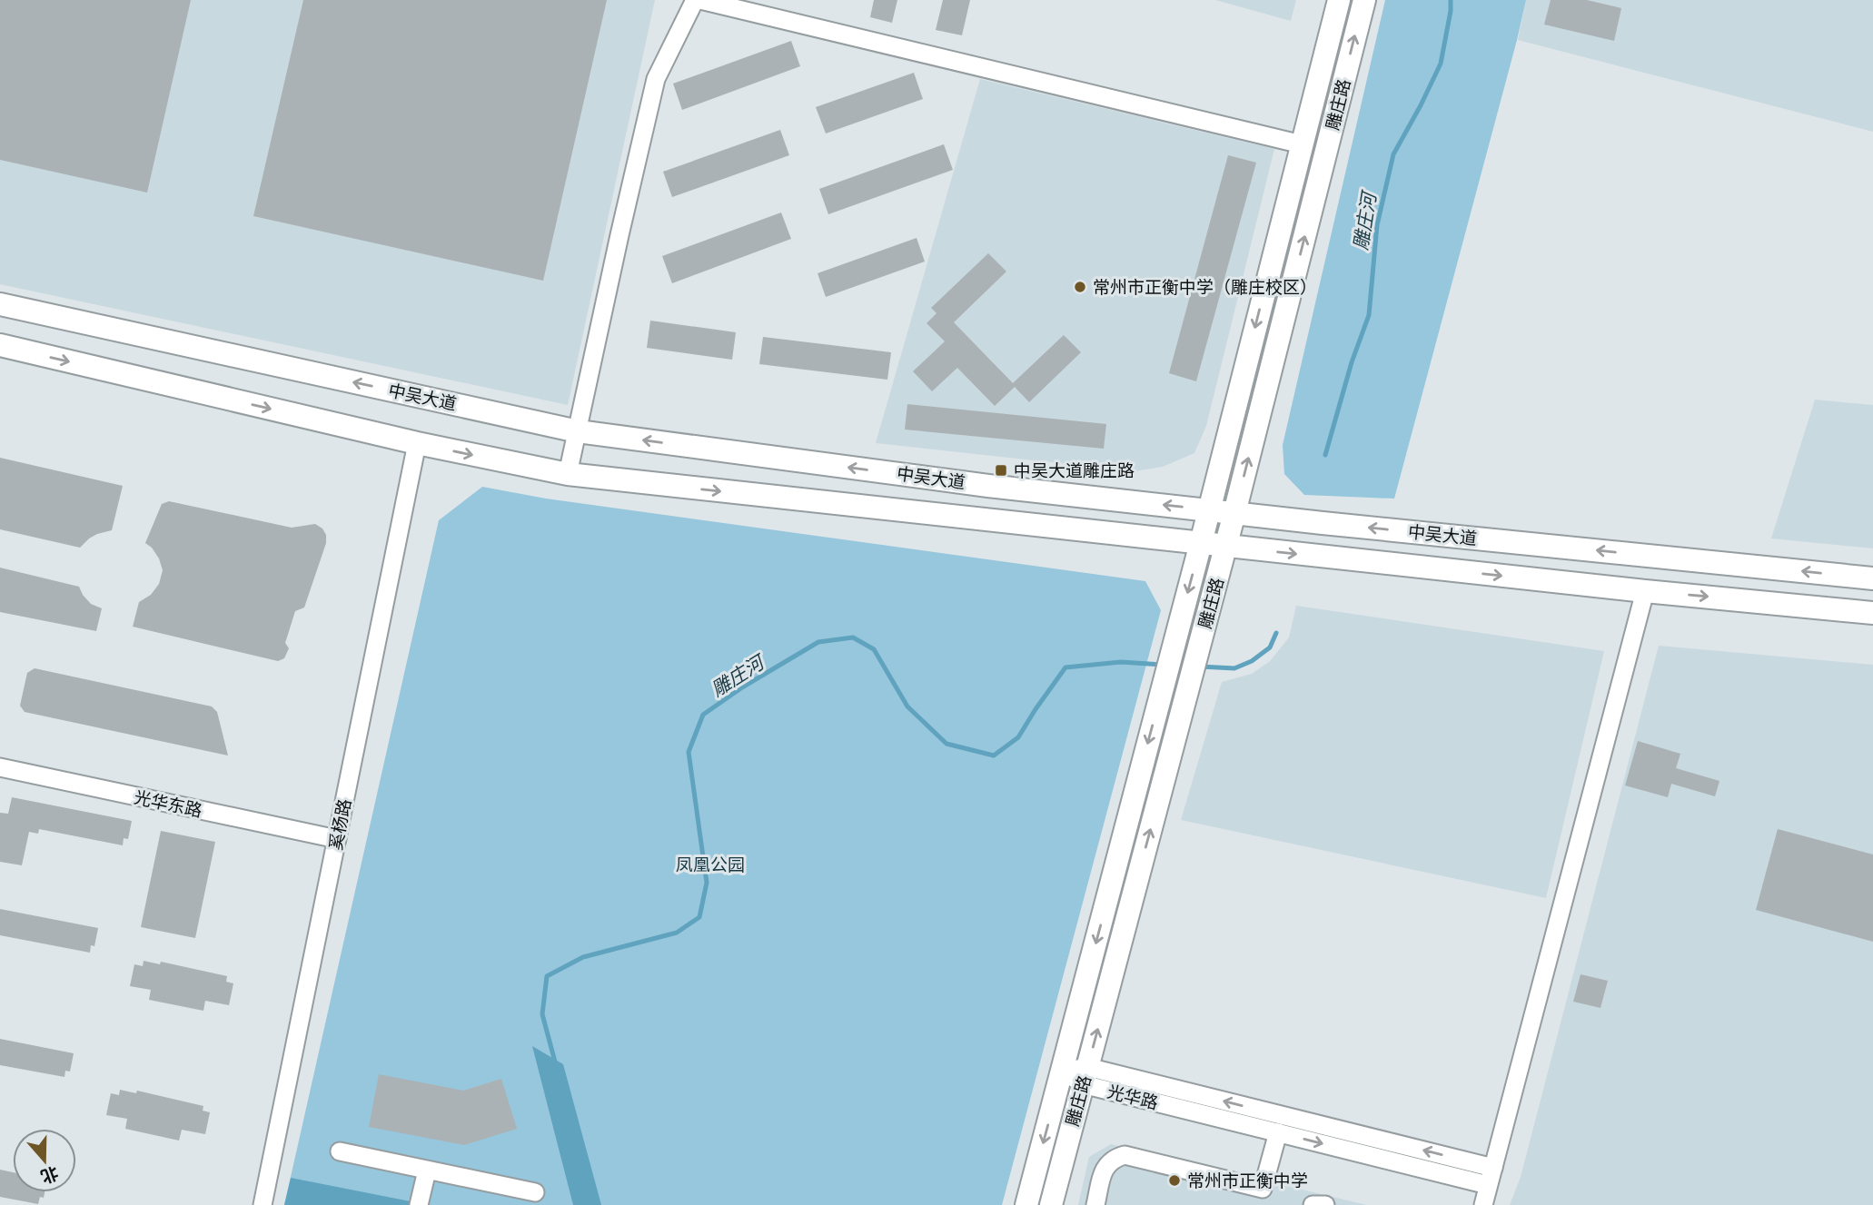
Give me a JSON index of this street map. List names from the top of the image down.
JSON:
{
  "streets": {
    "main road": ["雕庄路", "中吴大道"],
    "street": ["光华东路", "奚杨路", "光华路"]
  },
  "crossings": [
    ["雕庄路", "中吴大道"],
    ["雕庄路", "光华路"],
    ["中吴大道", "奚杨路"],
    ["光华东路", "奚杨路"]
  ],
  "water": ["雕庄河"],
  "parks": ["凤凰公园"],
  "places": {
    "other": ["常州市正衡中学（雕庄校区）", "常州市正衡中学"],
    "transit": ["中吴大道雕庄路"]
  },
  "north": "bottom"
}
